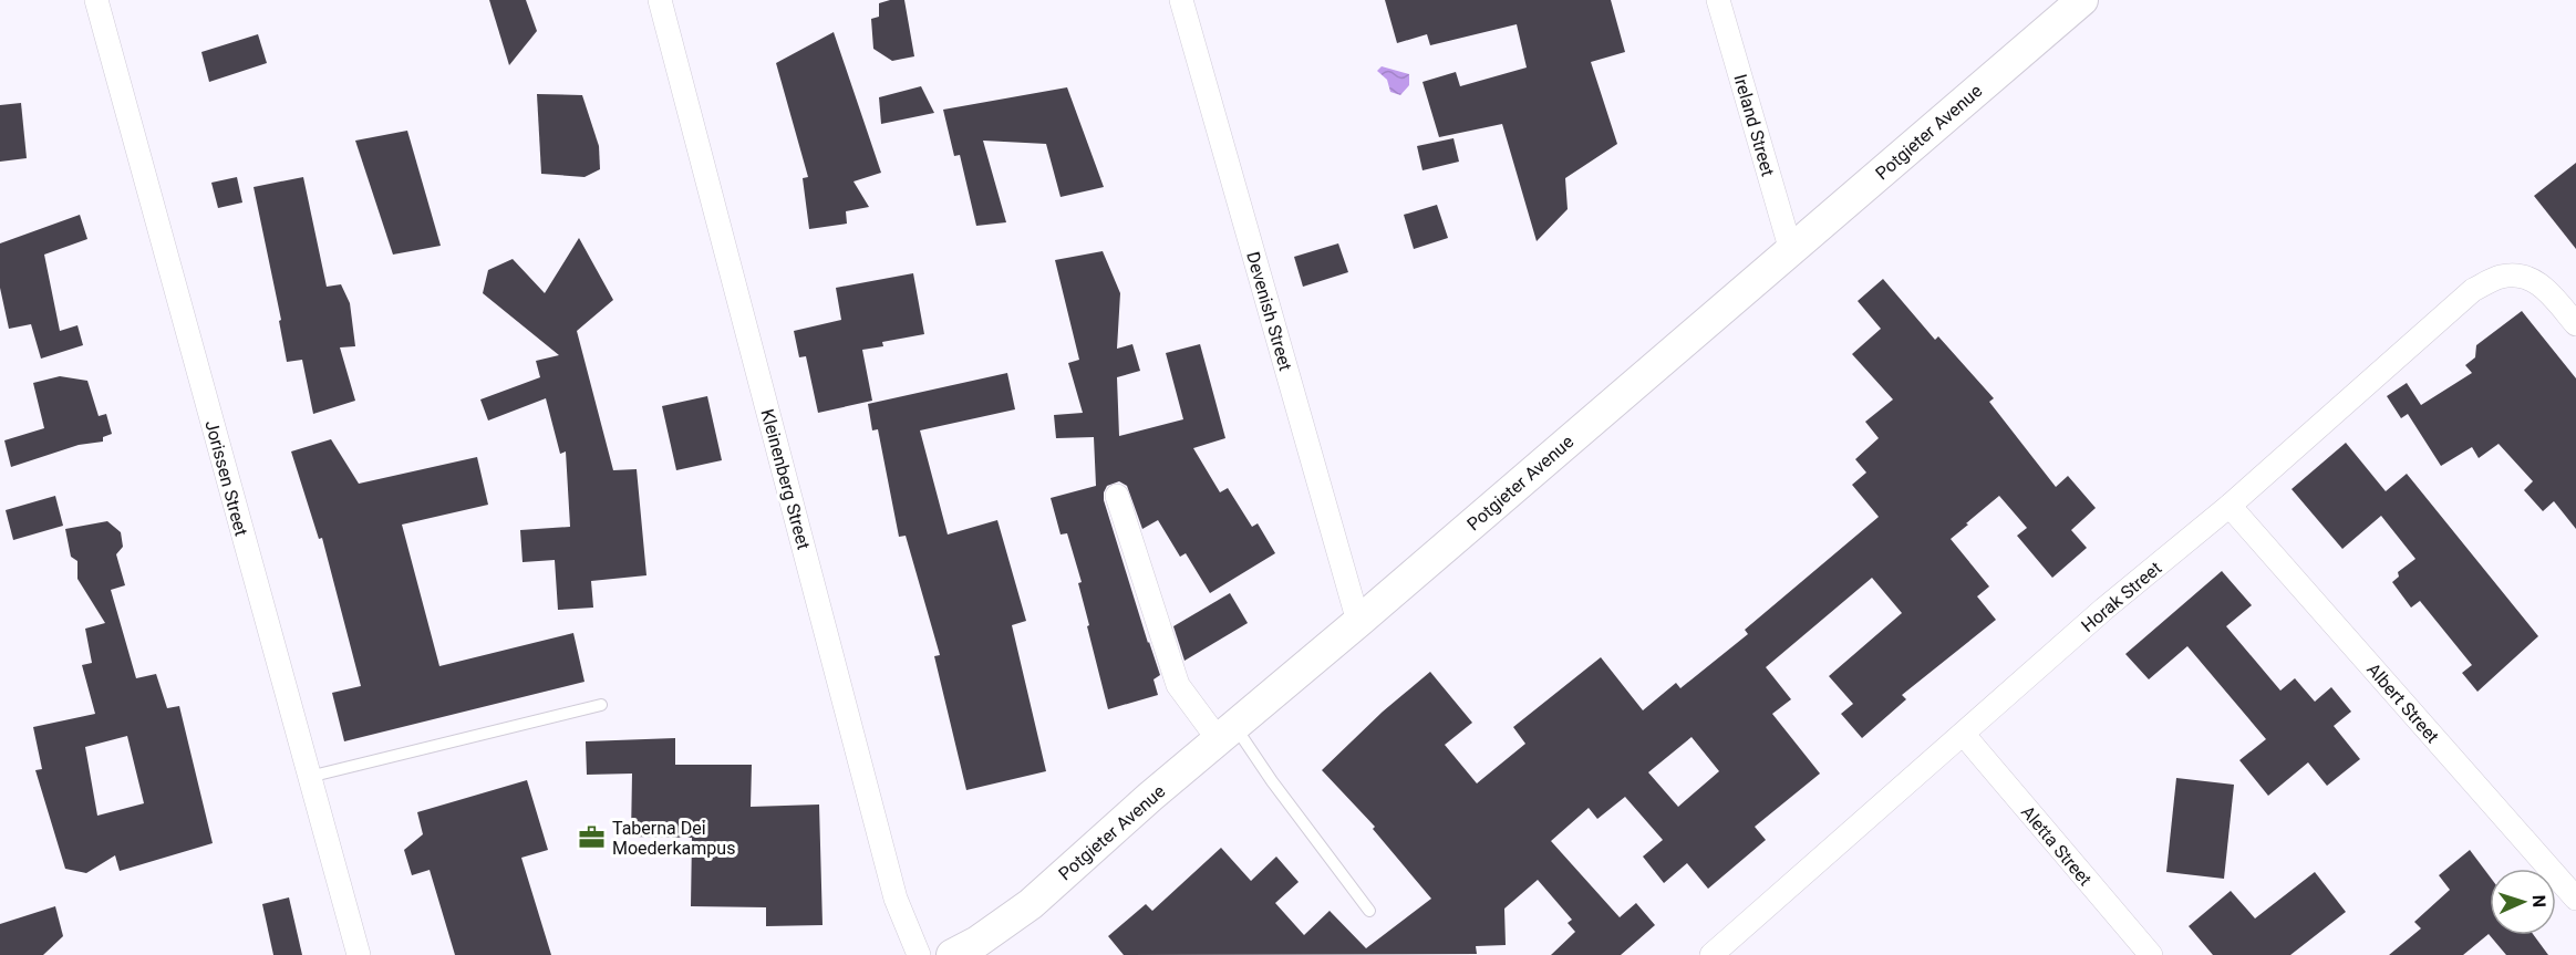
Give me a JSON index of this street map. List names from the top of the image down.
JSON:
{
  "streets": {
    "street": [
      "Ireland Street",
      "Potgieter Avenue",
      "Devenish Street",
      "Jorissen Street",
      "Kleinenberg Street",
      "Horak Street",
      "Albert Street",
      "Aletta Street"
    ]
  },
  "crossings": [
    ["Ireland Street", "Potgieter Avenue"],
    ["Potgieter Avenue", "Devenish Street"],
    ["Horak Street", "Albert Street"],
    ["Horak Street", "Aletta Street"]
  ],
  "places": {
    "office": ["Taberna Dei Moederkampus"]
  },
  "north": "right"
}
